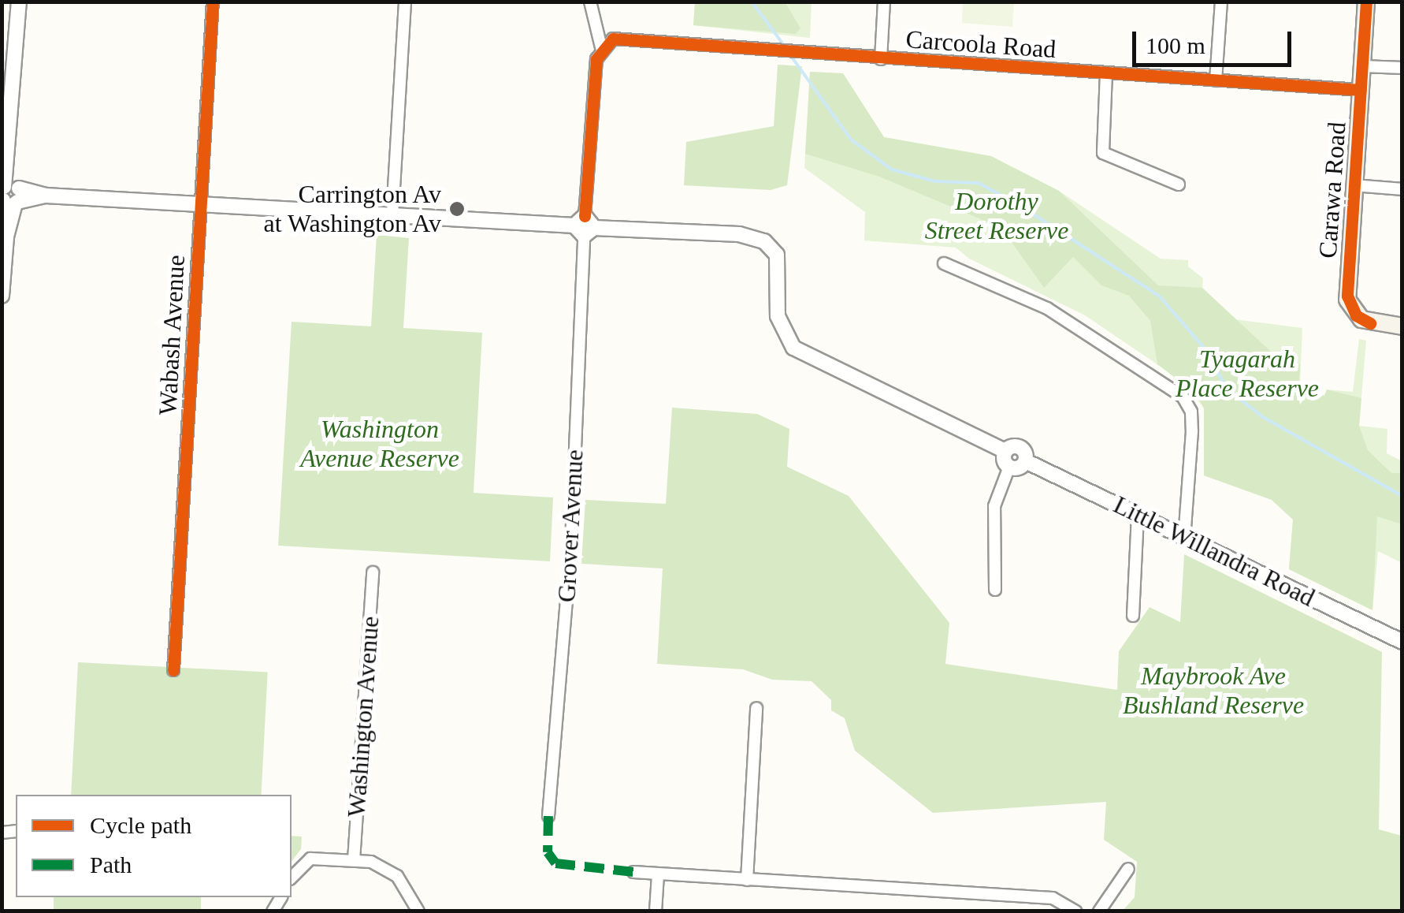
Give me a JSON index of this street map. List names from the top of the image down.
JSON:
{
  "streets": {
    "main road": ["Carawa Road"],
    "street": [
      "Carcoola Road",
      "Wabash Avenue",
      "Grover Avenue",
      "Little Willandra Road",
      "Washington Avenue"
    ]
  },
  "crossings": [
    ["Carcoola Road", "Carawa Road"],
    ["Carcoola Road", "Grover Avenue"]
  ],
  "parks": [
    "Dorothy Street Reserve",
    "Tyagarah Place Reserve",
    "Washington Avenue Reserve",
    "Maybrook Ave Bushland Reserve"
  ],
  "places": ["Carrington Av at Washington Av"],
  "legend": ["Cycle path", "Path"],
  "scale_bar": "100 m"
}
